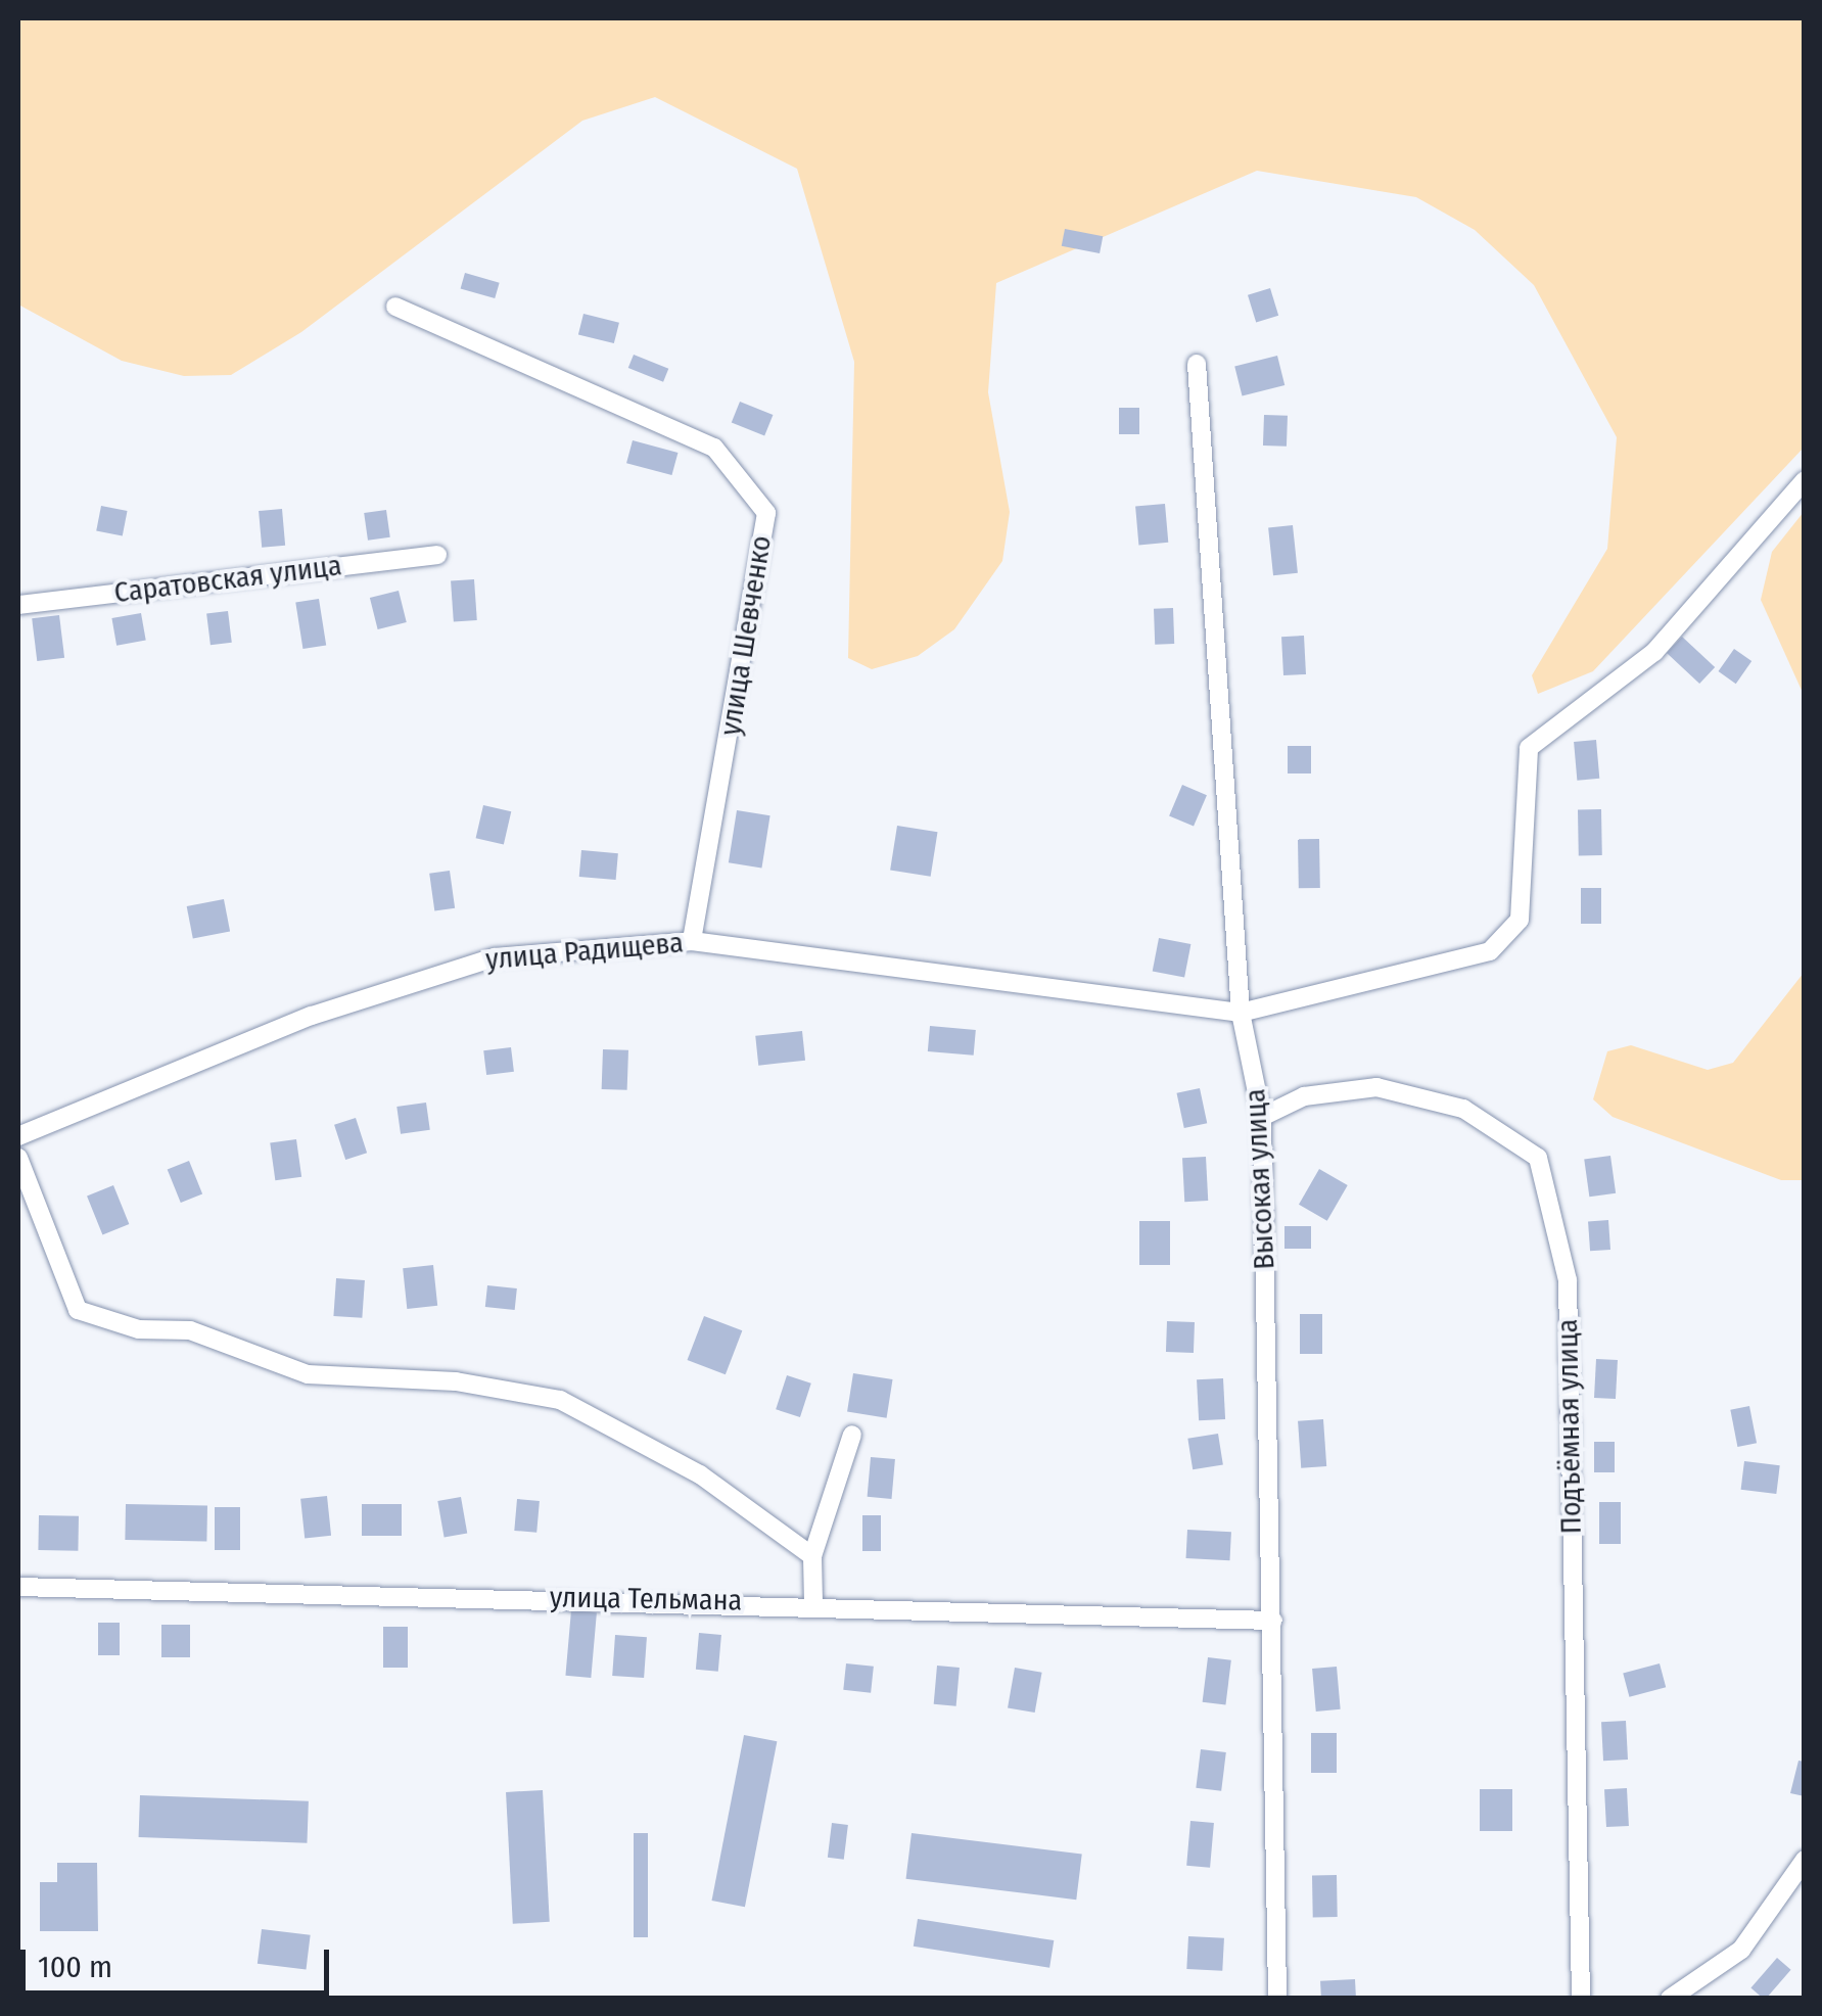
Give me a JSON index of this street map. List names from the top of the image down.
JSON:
{
  "streets": {
    "street": [
      "Саратовская улица",
      "улица Шевченко",
      "улица Радищева",
      "Высокая улица",
      "Подъёмная улица",
      "улица Тельмана"
    ]
  },
  "crossings": [
    ["улица Шевченко", "улица Радищева"],
    ["улица Радищева", "Высокая улица"],
    ["Высокая улица", "Подъёмная улица"],
    ["Высокая улица", "улица Тельмана"]
  ],
  "scale_bar": "100 m"
}
